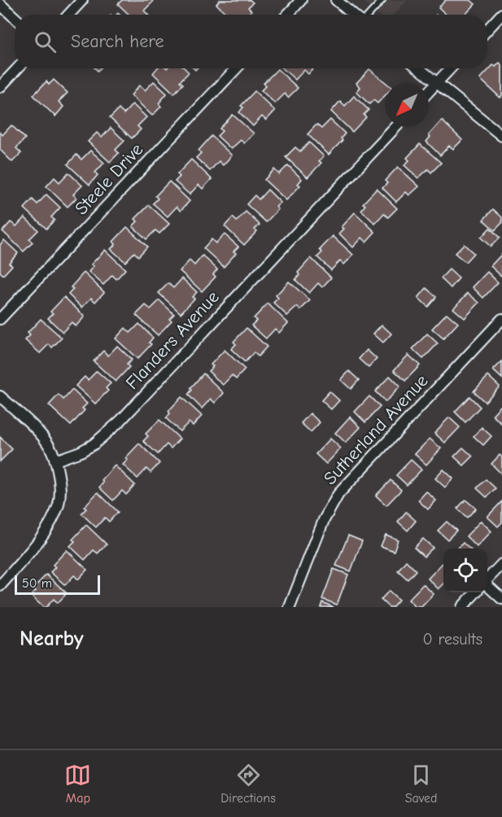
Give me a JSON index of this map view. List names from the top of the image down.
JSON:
{
  "streets": {
    "street": ["Steele Drive", "Flanders Avenue", "Sutherland Avenue"]
  },
  "scale_bar": "50 m",
  "north": "bottom left",
  "page": {
    "search": "Search here",
    "scale": "50 m",
    "heading": ["Nearby", "0 results"],
    "nav": ["Map", "Directions", "Saved"]
  }
}
